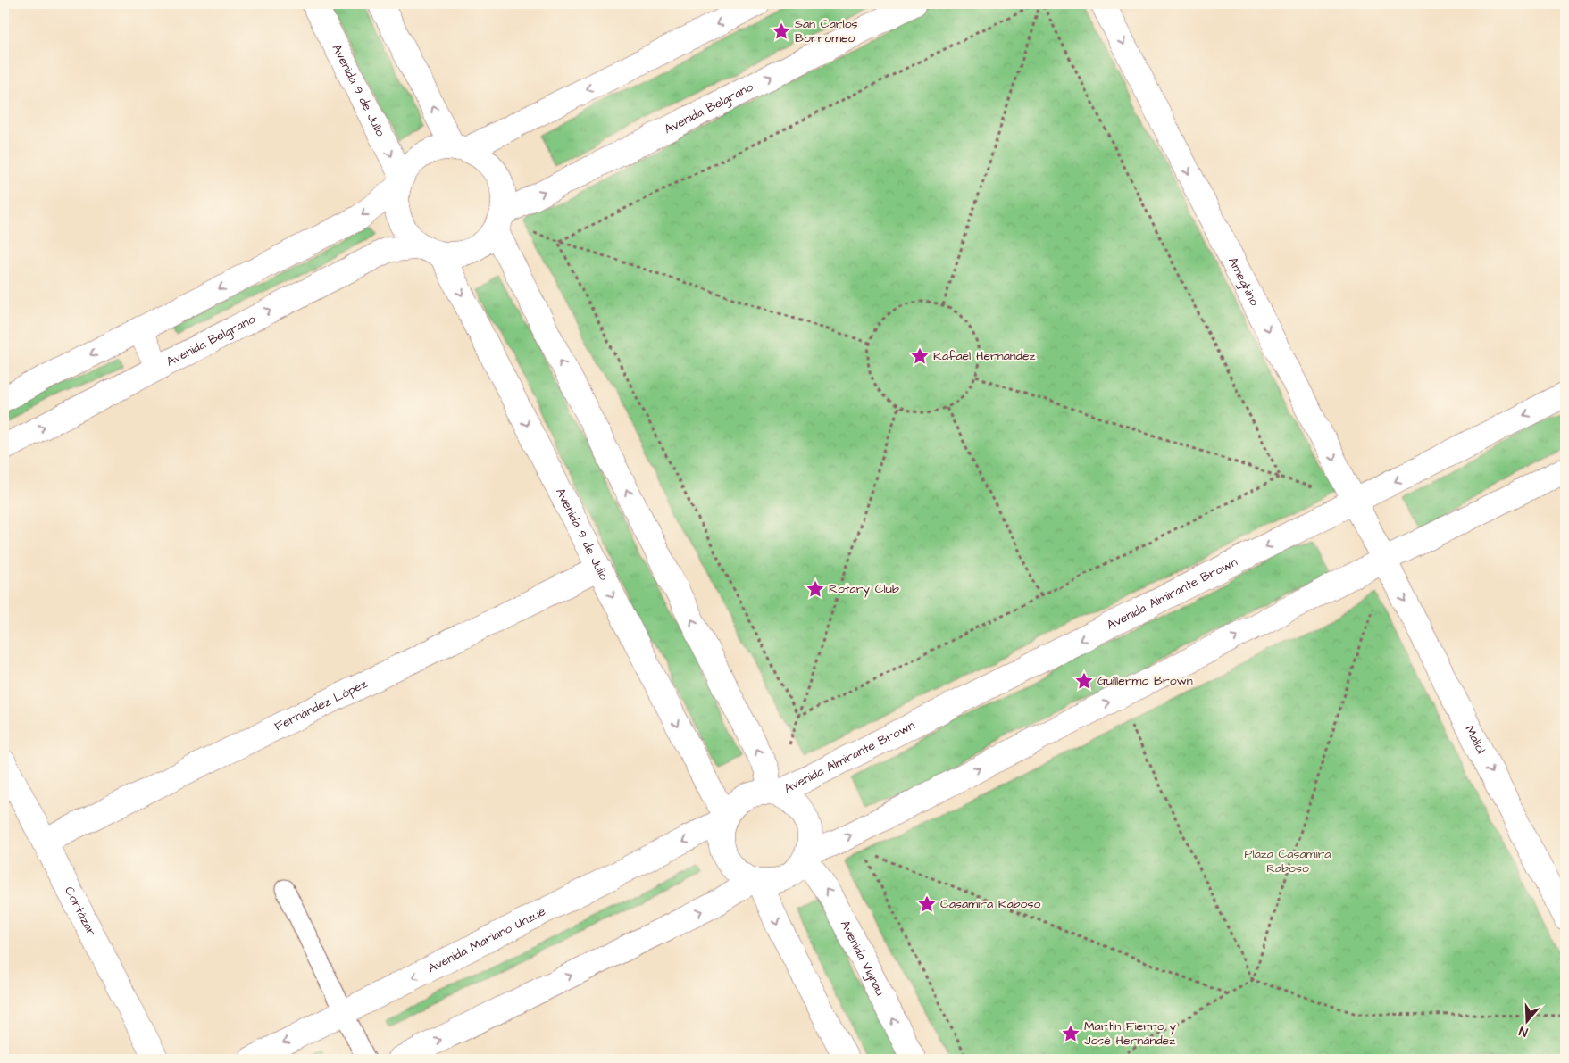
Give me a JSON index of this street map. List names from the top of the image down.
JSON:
{
  "streets": {
    "street": [
      "Avenida 9 de Julio",
      "Avenida Belgrano",
      "Ameghino",
      "Avenida Almirante Brown",
      "Fernández López",
      "Mallol",
      "Cortázar",
      "Avenida Mariano Unzué",
      "Avenida Vignau"
    ]
  },
  "crossings": [
    ["Avenida 9 de Julio", "Avenida Belgrano"],
    ["Avenida 9 de Julio", "Avenida Almirante Brown"],
    ["Avenida 9 de Julio", "Fernández López"],
    ["Avenida 9 de Julio", "Avenida Mariano Unzué"],
    ["Avenida 9 de Julio", "Avenida Vignau"],
    ["Ameghino", "Avenida Almirante Brown"],
    ["Ameghino", "Mallol"],
    ["Avenida Almirante Brown", "Avenida Mariano Unzué"],
    ["Avenida Almirante Brown", "Avenida Vignau"],
    ["Fernández López", "Cortázar"],
    ["Avenida Mariano Unzué", "Avenida Vignau"]
  ],
  "one_way": ["Ameghino", "Mallol"],
  "parks": ["Plaza Casamira Raboso"],
  "places": {
    "place": [
      "San Carlos Borromeo",
      "Rafael Hernández",
      "Rotary Club",
      "Guillermo Brown",
      "Casamira Raboso",
      "Martín Fierro y José Hernández"
    ]
  },
  "north": "bottom"
}
